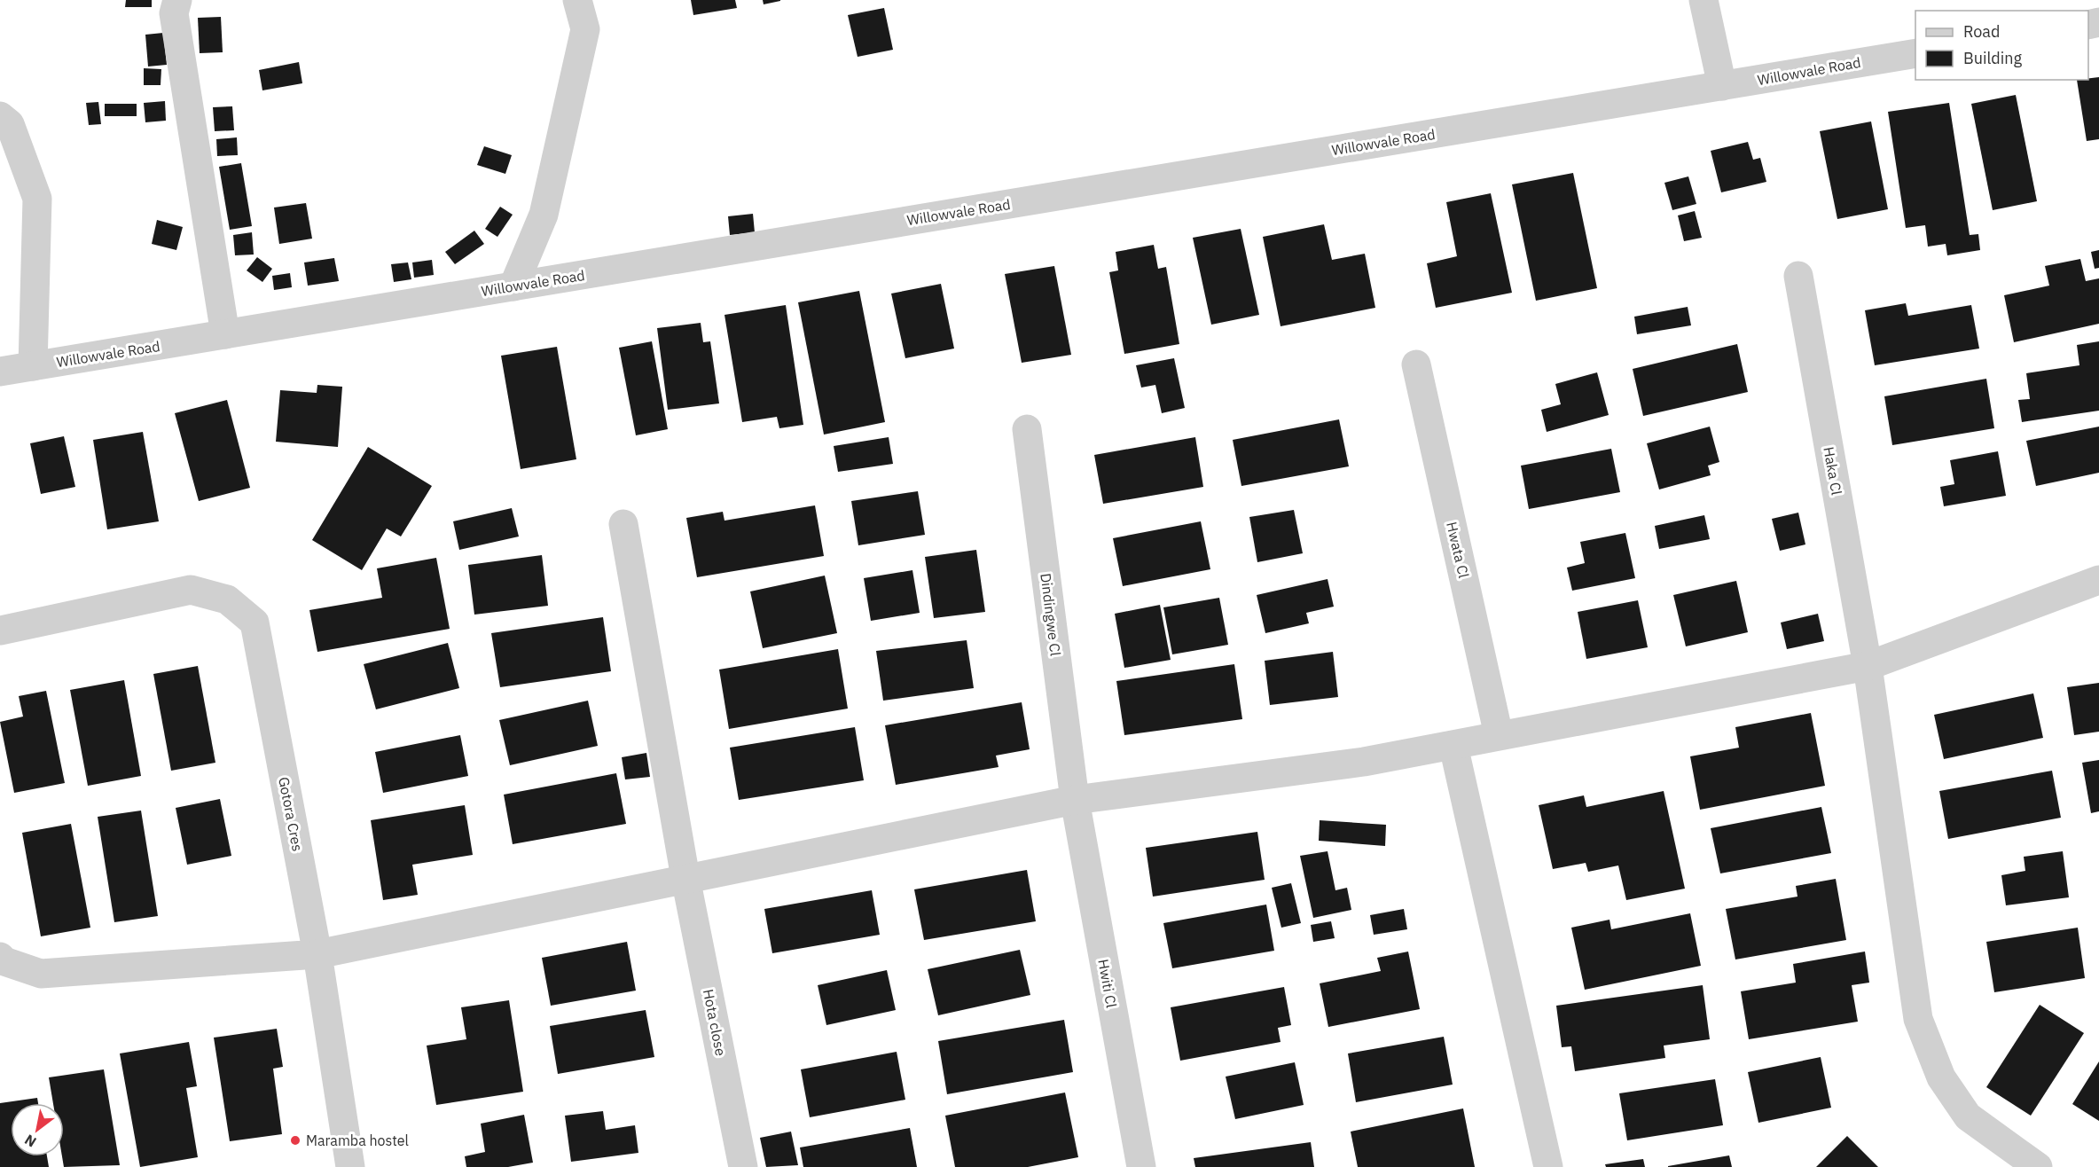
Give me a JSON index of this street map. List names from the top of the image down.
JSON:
{
  "streets": {
    "street": [
      "Willowvale Road",
      "Haka Cl",
      "Hwata Cl",
      "Dindingwe Cl",
      "Gotora Cres",
      "Hwiti Cl",
      "Hota close"
    ]
  },
  "crossings": [
    ["Dindingwe Cl", "Hwiti Cl"]
  ],
  "places": ["Maramba hostel"],
  "legend": ["Road", "Building"],
  "north": "bottom left"
}
